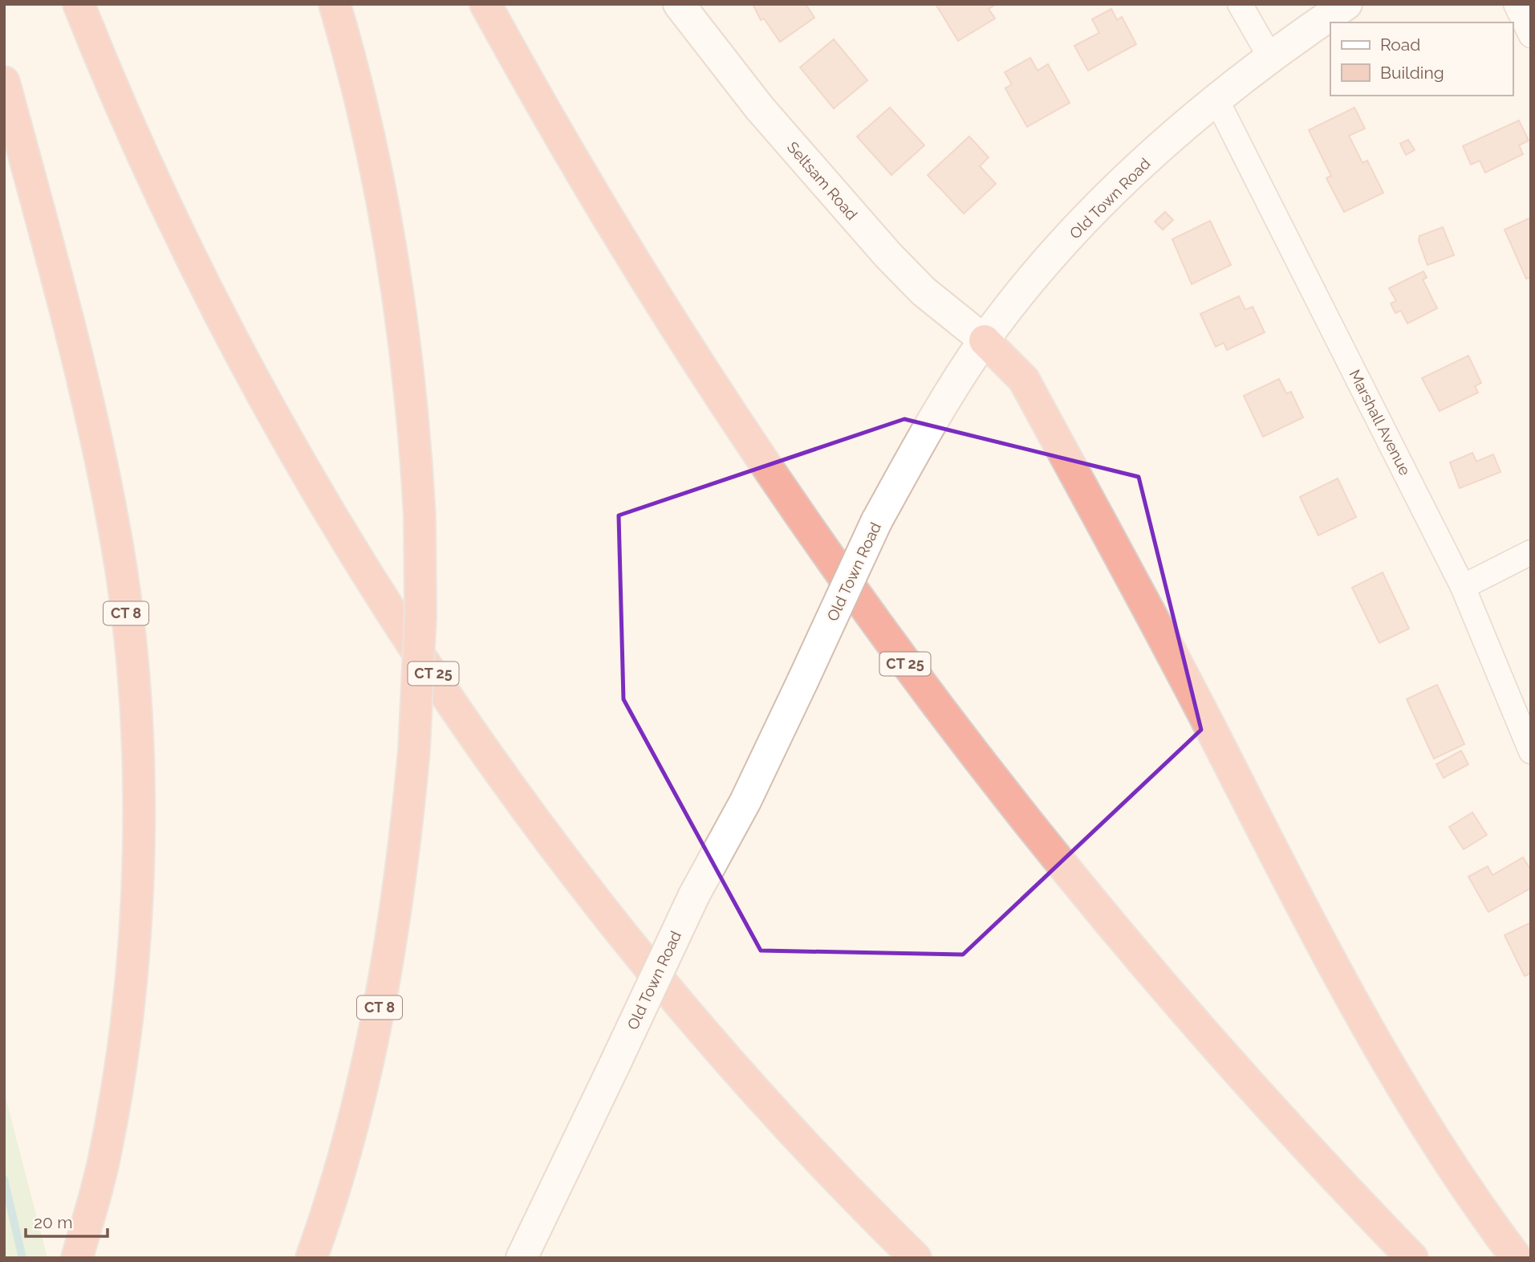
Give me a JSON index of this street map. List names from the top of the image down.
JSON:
{
  "streets": {
    "highway": ["CT 8", "CT 25"],
    "main road": ["Seltsam Road", "Old Town Road"],
    "street": ["Marshall Avenue"]
  },
  "crossings": [
    ["Seltsam Road", "Old Town Road"],
    ["Old Town Road", "Marshall Avenue"]
  ],
  "legend": ["Road", "Building"],
  "scale_bar": "20 m"
}
